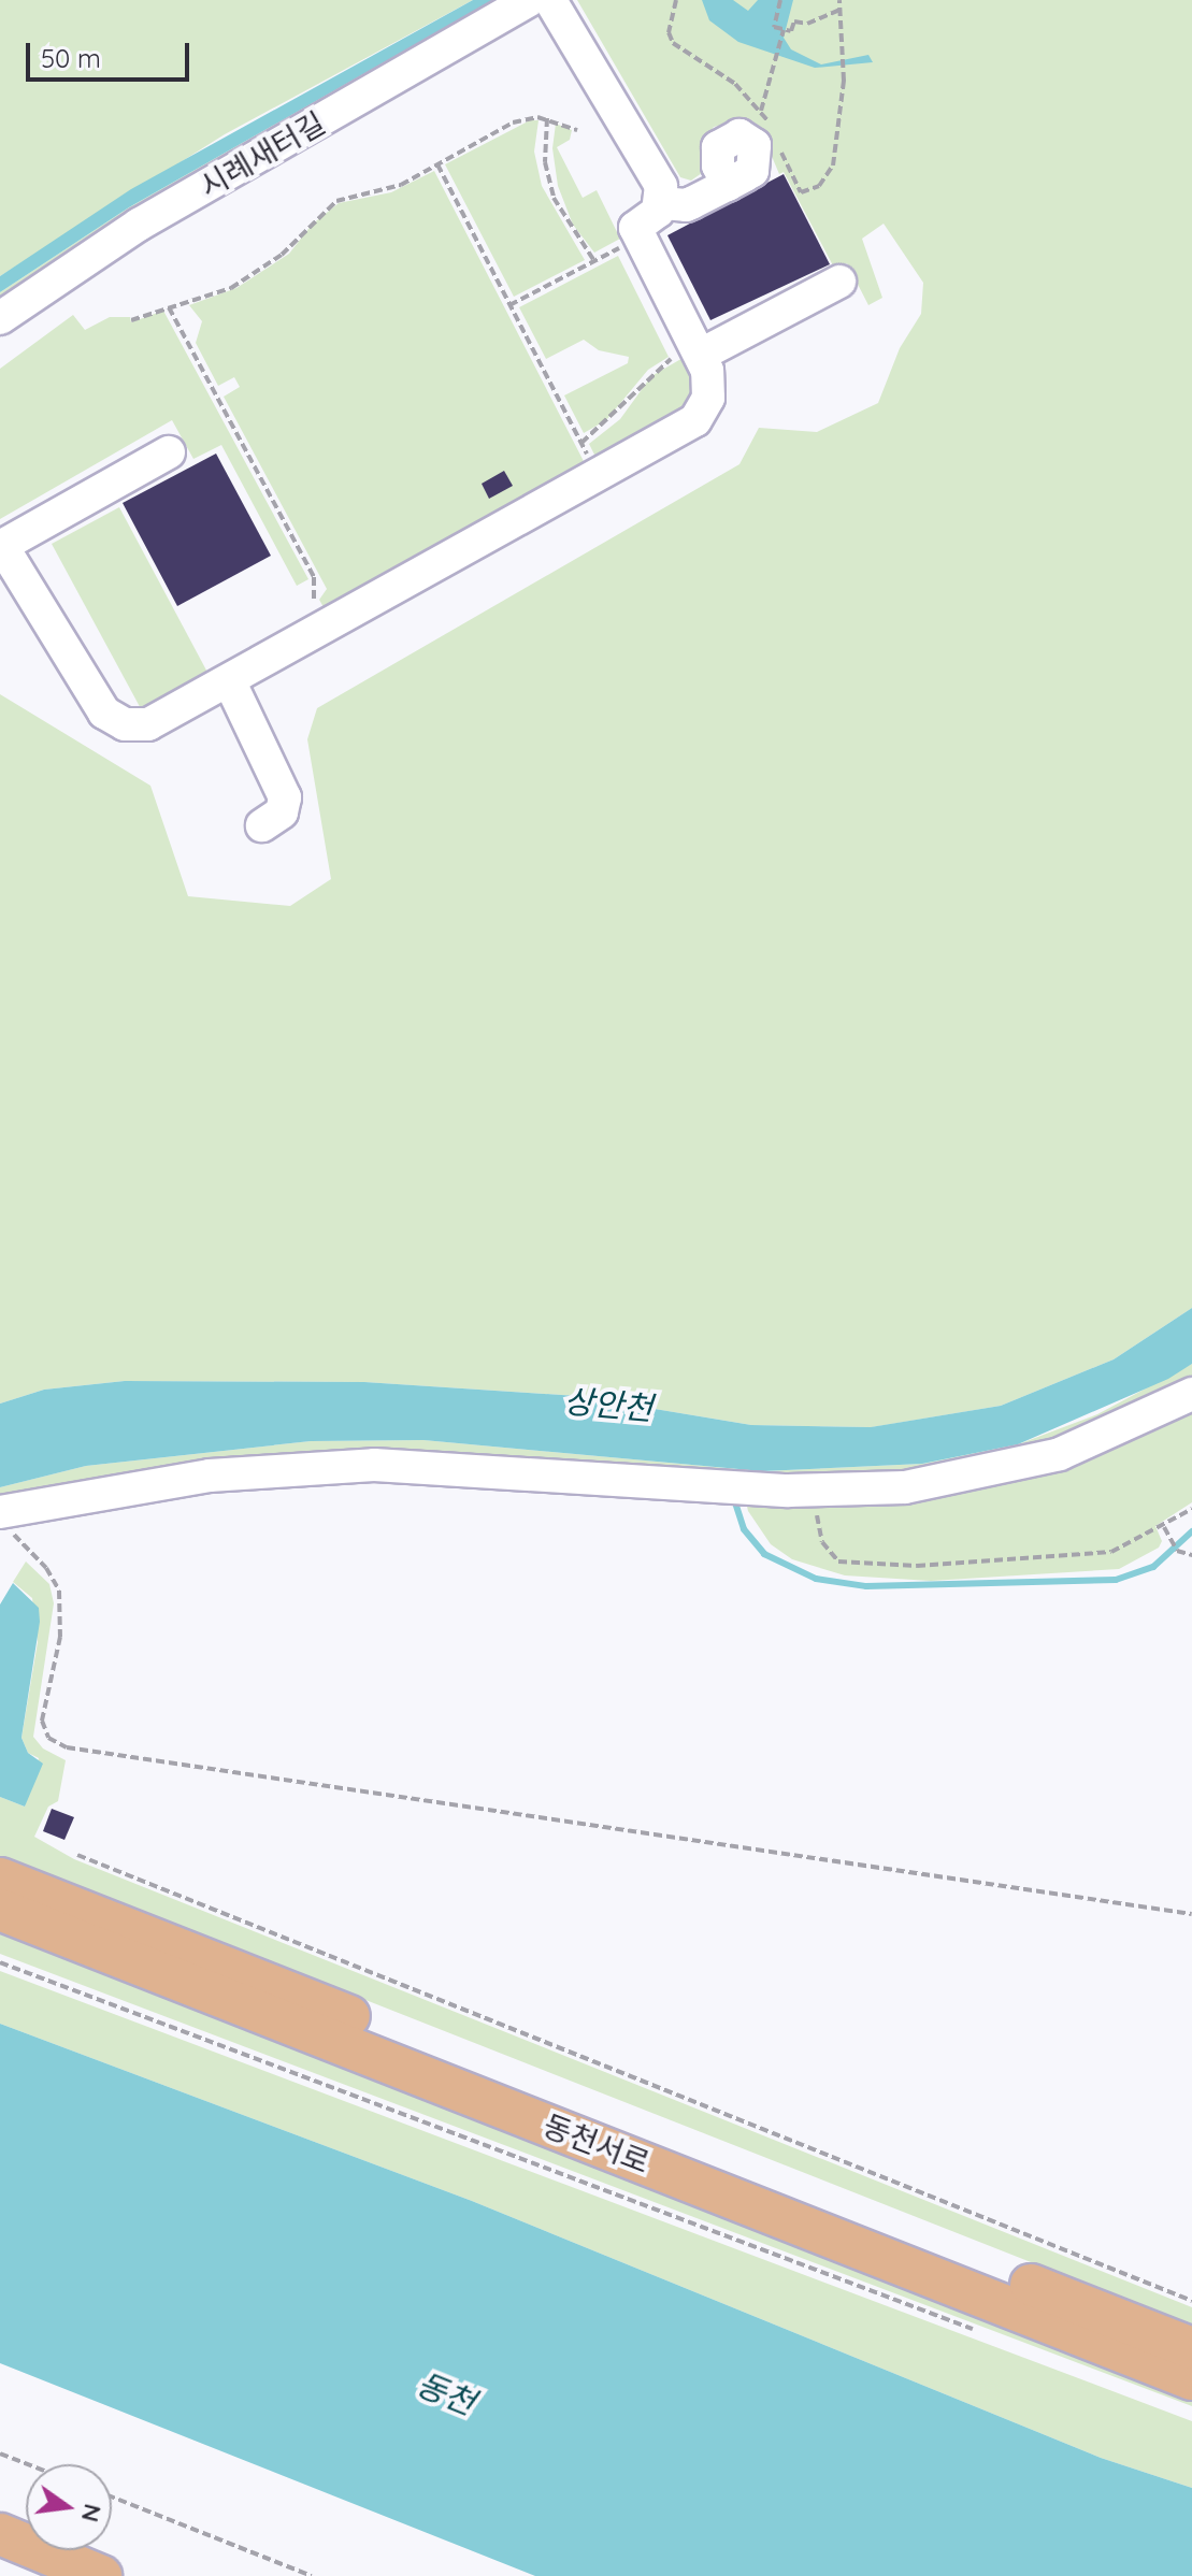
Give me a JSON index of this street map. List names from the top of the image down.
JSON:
{
  "streets": {
    "main road": ["동천서로"],
    "street": ["시례새터길"]
  },
  "water": ["상안천", "동천"],
  "scale_bar": "50 m",
  "north": "right"
}
